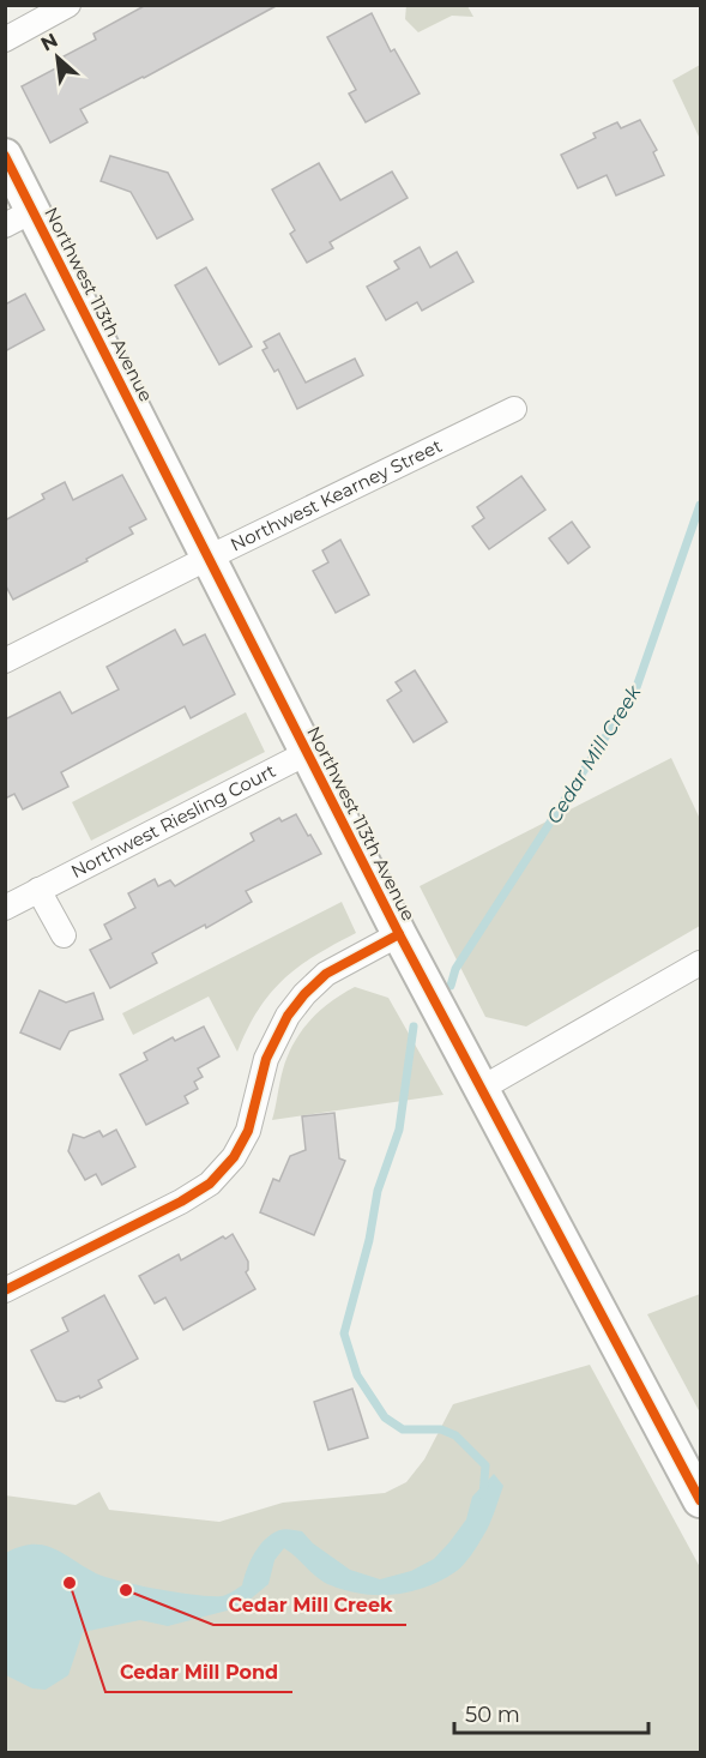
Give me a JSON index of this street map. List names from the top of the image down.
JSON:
{
  "streets": {
    "street": ["Northwest 113th Avenue", "Northwest Kearney Street", "Northwest Riesling Court"]
  },
  "crossings": [
    ["Northwest 113th Avenue", "Northwest Kearney Street"],
    ["Northwest 113th Avenue", "Northwest Riesling Court"]
  ],
  "water": ["Cedar Mill Creek"],
  "places": ["Cedar Mill Pond", "Cedar Mill Creek"],
  "scale_bar": "50 m",
  "north": "top left"
}
